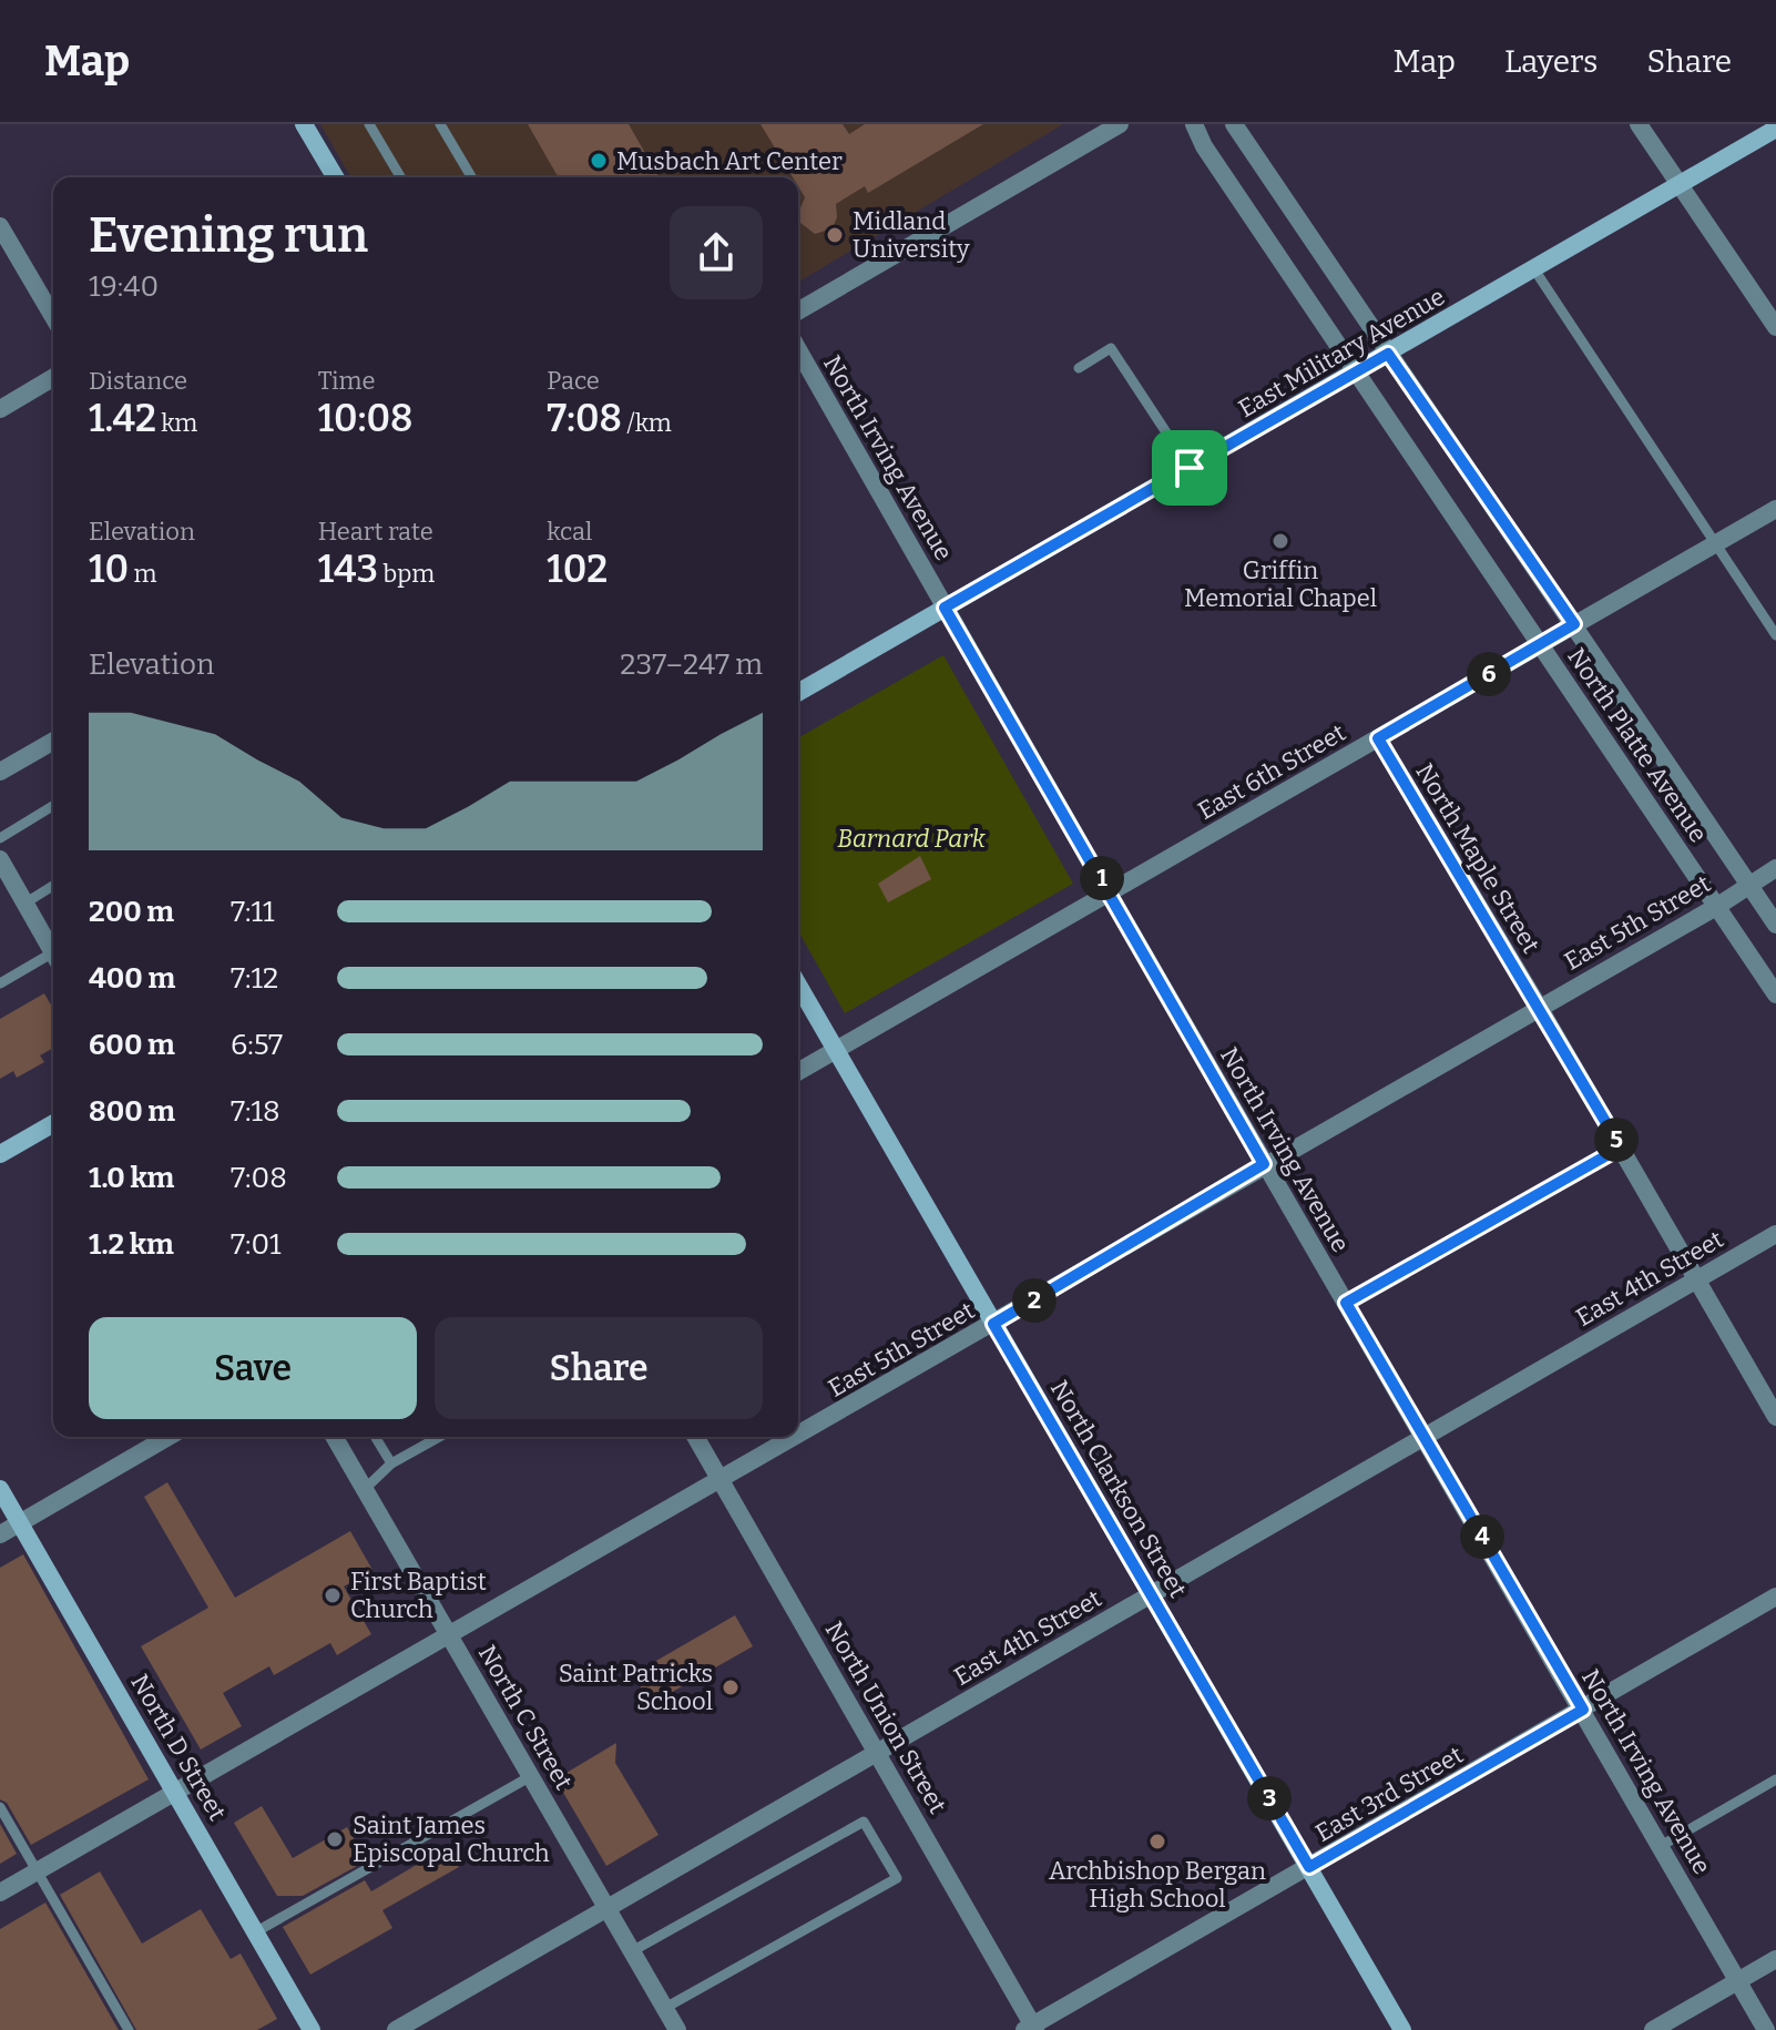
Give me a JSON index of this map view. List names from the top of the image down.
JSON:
{
  "streets": {
    "main road": ["East Military Avenue", "North Clarkson Street", "North D Street"],
    "street": [
      "North Irving Avenue",
      "North Platte Avenue",
      "East 6th Street",
      "North Maple Street",
      "East 5th Street",
      "East 4th Street",
      "North C Street",
      "North Union Street",
      "East 3rd Street"
    ]
  },
  "crossings": [
    ["East Military Avenue", "North Irving Avenue"],
    ["East Military Avenue", "North Platte Avenue"],
    ["North Irving Avenue", "East 6th Street"],
    ["North Irving Avenue", "East 5th Street"],
    ["North Irving Avenue", "East 4th Street"],
    ["North Irving Avenue", "East 3rd Street"],
    ["North Platte Avenue", "East 6th Street"],
    ["North Platte Avenue", "East 5th Street"],
    ["East 6th Street", "North Maple Street"],
    ["East 6th Street", "North Clarkson Street"],
    ["North Maple Street", "East 5th Street"],
    ["North Maple Street", "East 4th Street"],
    ["East 5th Street", "North Clarkson Street"],
    ["East 5th Street", "North C Street"],
    ["East 5th Street", "North Union Street"],
    ["East 5th Street", "North D Street"],
    ["East 4th Street", "North Clarkson Street"],
    ["East 4th Street", "North C Street"],
    ["East 4th Street", "North Union Street"],
    ["North Clarkson Street", "East 3rd Street"],
    ["North Union Street", "East 3rd Street"]
  ],
  "parks": ["Barnard Park"],
  "places": [
    "Musbach Art Center",
    "Midland University",
    "Griffin Memorial Chapel",
    "First Baptist Church",
    "Saint Patricks School",
    "Saint James Episcopal Church",
    "Archbishop Bergan High School"
  ],
  "page": {
    "header": "Map",
    "nav": ["Map", "Layers", "Share"],
    "heading": ["Evening run", "19:40"],
    "stats": [
      ["Distance", "1.42 km"],
      ["Time", "10:08"],
      ["Pace", "7:08 /km"],
      ["Elevation", "10 m"],
      ["Heart rate", "143 bpm"],
      ["kcal", "102"]
    ],
    "chart": ["Elevation", "237–247 m"],
    "pins": [
      "6",
      "1",
      "5",
      "2",
      "4",
      "3"
    ],
    "list": [
      {
        "name": "200 m",
        "note": "7:11"
      },
      {
        "name": "400 m",
        "note": "7:12"
      },
      {
        "name": "600 m",
        "note": "6:57"
      },
      {
        "name": "800 m",
        "note": "7:18"
      },
      {
        "name": "1.0 km",
        "note": "7:08"
      },
      {
        "name": "1.2 km",
        "note": "7:01"
      }
    ],
    "buttons": ["Save", "Share"]
  }
}
